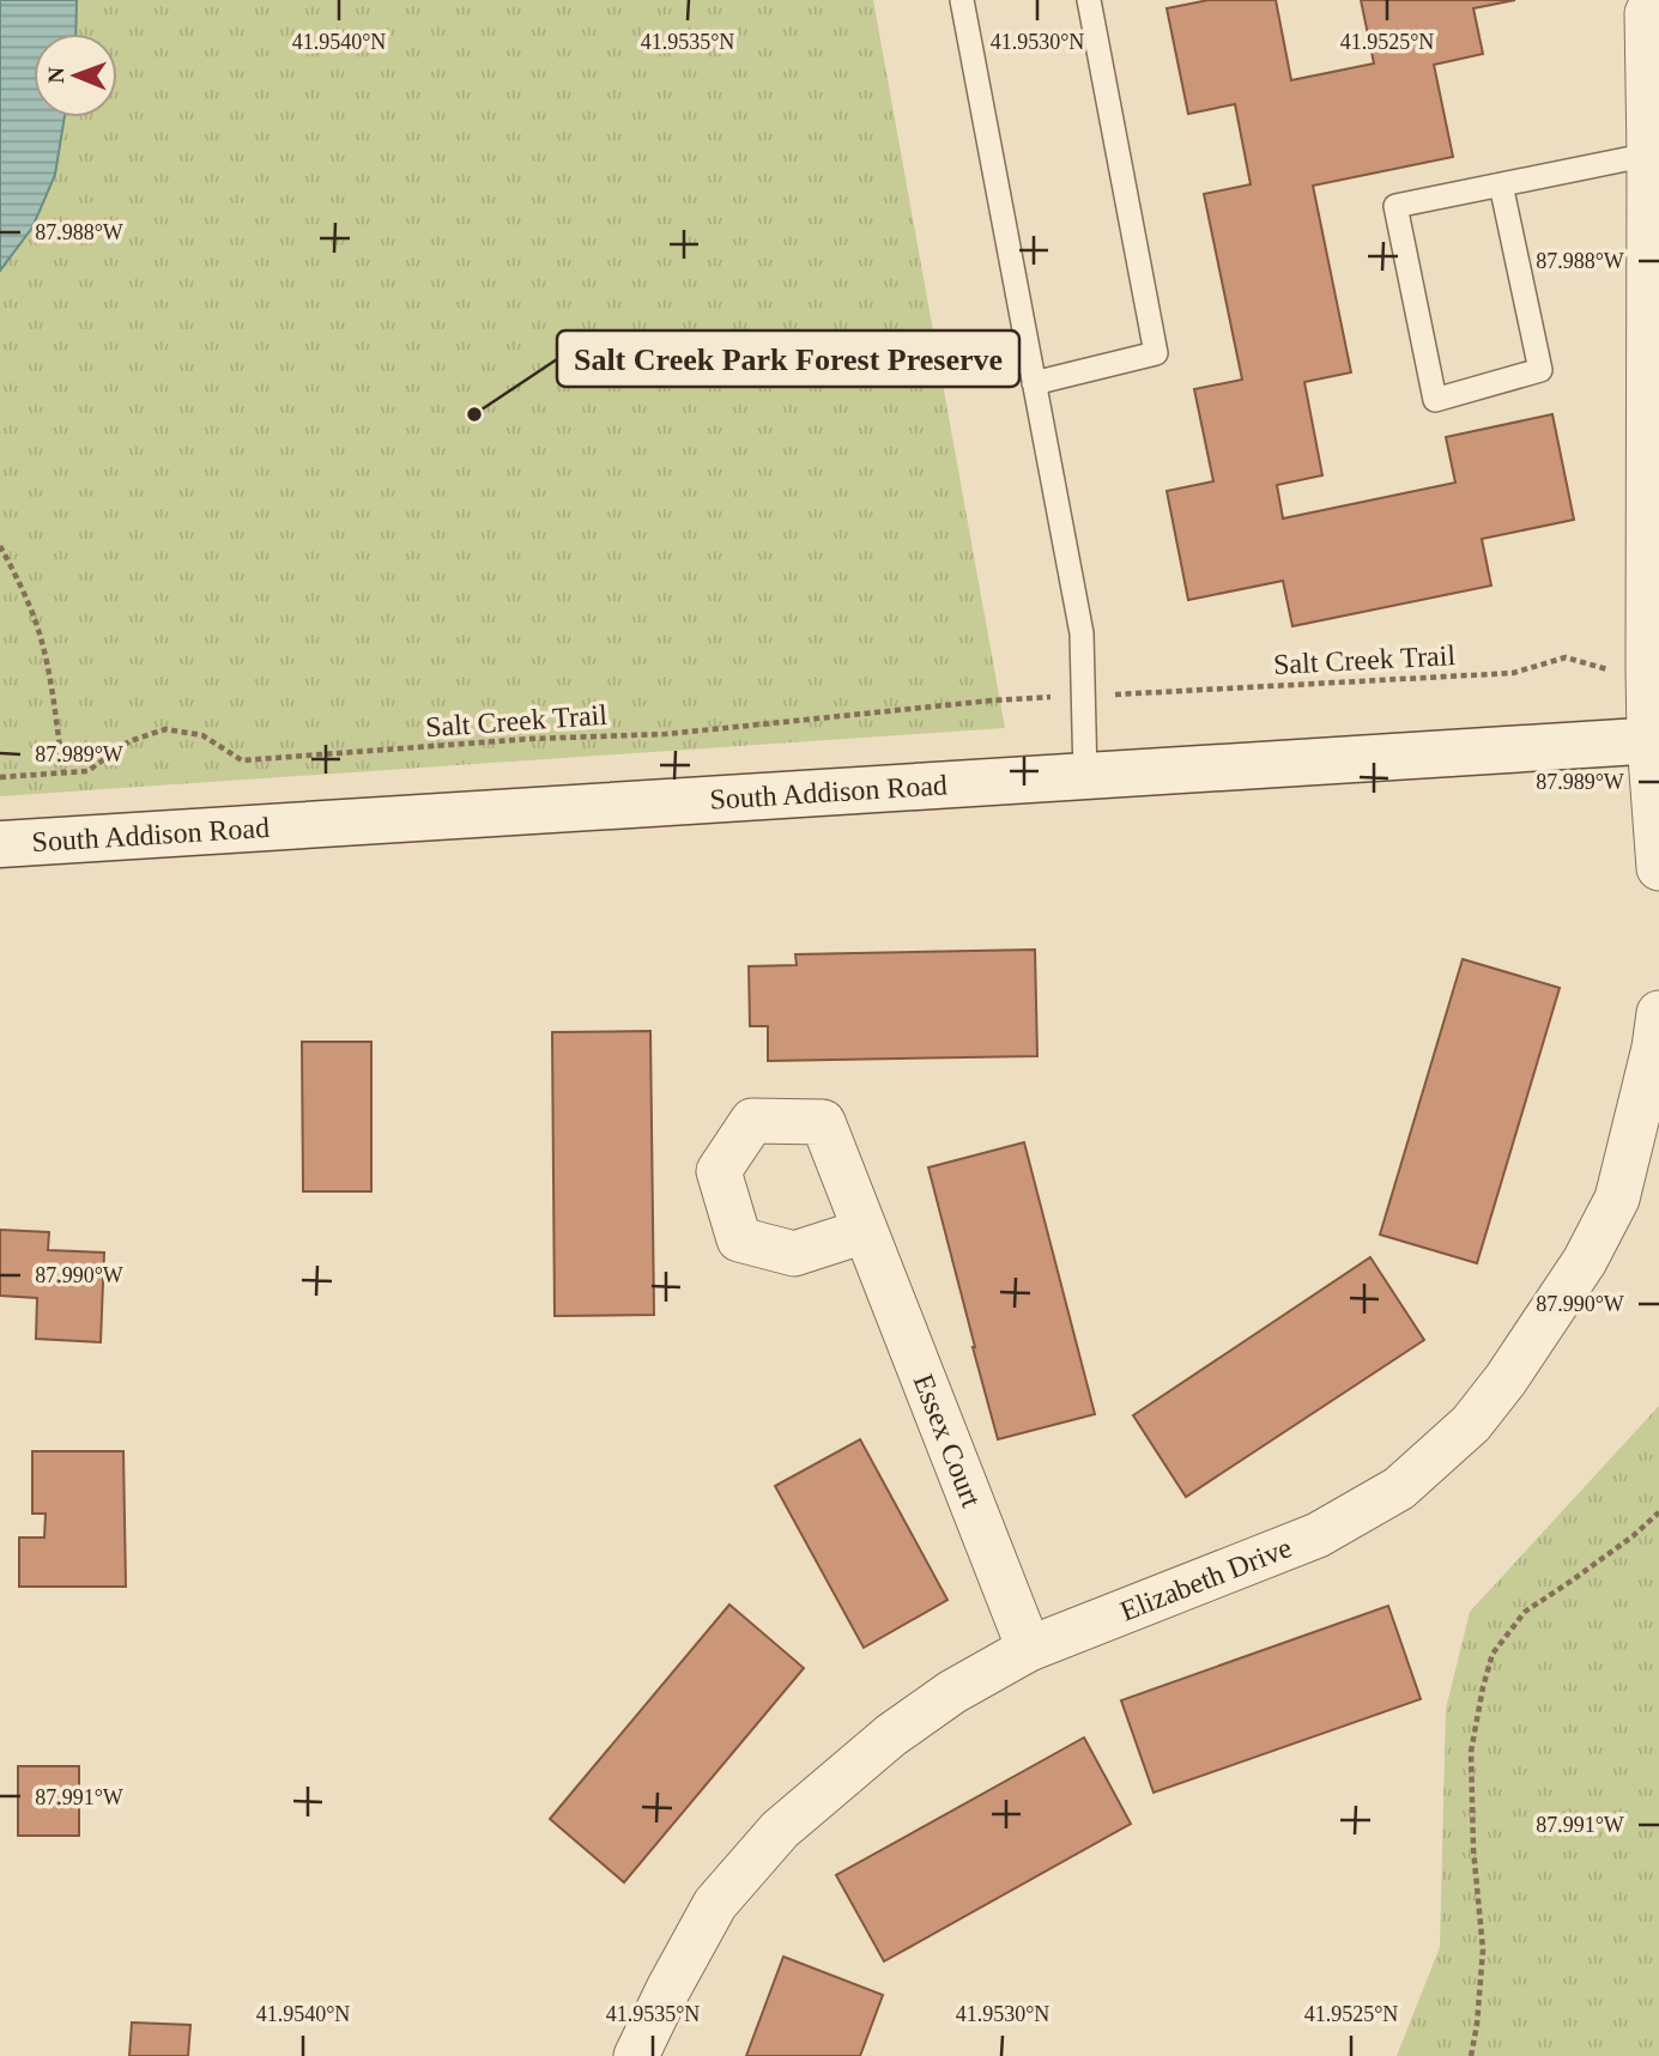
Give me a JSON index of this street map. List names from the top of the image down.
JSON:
{
  "streets": {
    "street": ["South Addison Road", "Essex Court", "Elizabeth Drive"],
    "path": ["Salt Creek Trail"]
  },
  "crossings": [
    ["Essex Court", "Elizabeth Drive"]
  ],
  "places": ["Salt Creek Park Forest Preserve"],
  "north": "left",
  "coordinates": [
    "41.9540°N",
    "41.9535°N",
    "41.9530°N",
    "41.9525°N",
    "87.988°W",
    "87.989°W",
    "87.990°W",
    "87.991°W"
  ]
}
